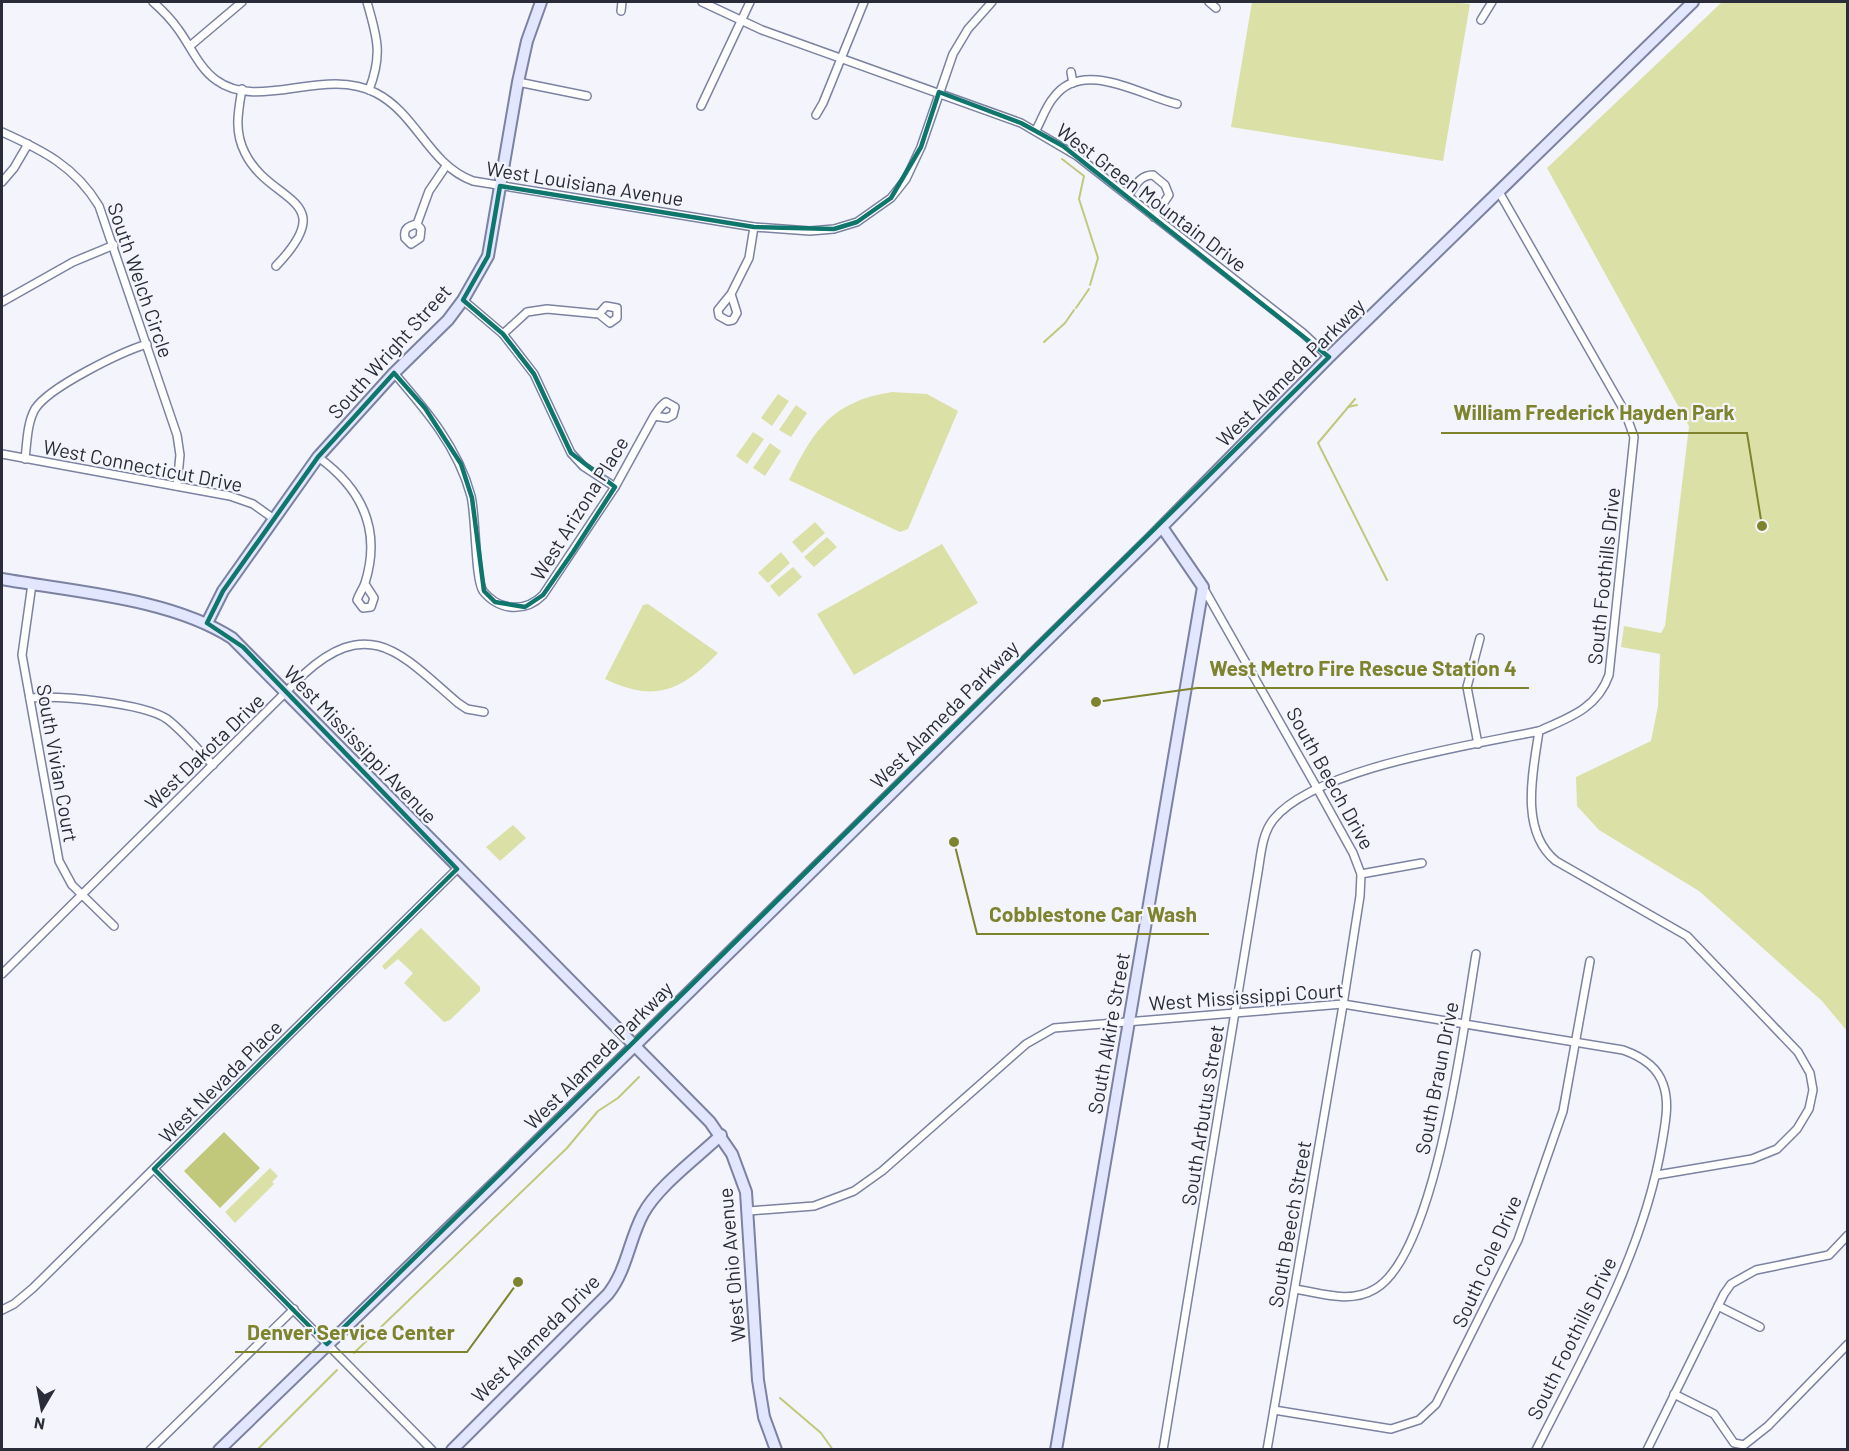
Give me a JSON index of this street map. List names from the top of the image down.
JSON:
{
  "streets": {
    "street": [
      "West Louisiana Avenue",
      "West Green Mountain Drive",
      "South Welch Circle",
      "South Wright Street",
      "West Alameda Parkway",
      "West Connecticut Drive",
      "West Arizona Place",
      "South Foothills Drive",
      "West Mississippi Avenue",
      "West Dakota Drive",
      "South Vivian Court",
      "South Beech Drive",
      "West Mississippi Court",
      "South Alkire Street",
      "South Braun Drive",
      "West Nevada Place",
      "South Arbutus Street",
      "South Beech Street",
      "South Cole Drive",
      "West Ohio Avenue",
      "West Alameda Drive"
    ]
  },
  "crossings": [
    ["West Louisiana Avenue", "West Green Mountain Drive"],
    ["West Louisiana Avenue", "South Wright Street"],
    ["West Green Mountain Drive", "West Alameda Parkway"],
    ["South Welch Circle", "West Connecticut Drive"],
    ["South Wright Street", "West Connecticut Drive"],
    ["South Wright Street", "West Arizona Place"],
    ["South Wright Street", "West Mississippi Avenue"],
    ["West Alameda Parkway", "South Foothills Drive"],
    ["West Alameda Parkway", "West Mississippi Avenue"],
    ["West Alameda Parkway", "South Beech Drive"],
    ["West Alameda Parkway", "West Ohio Avenue"],
    ["South Foothills Drive", "West Mississippi Court"],
    ["South Foothills Drive", "South Arbutus Street"],
    ["West Mississippi Avenue", "West Dakota Drive"],
    ["West Mississippi Avenue", "South Vivian Court"],
    ["West Mississippi Avenue", "West Nevada Place"],
    ["West Mississippi Avenue", "West Ohio Avenue"],
    ["West Dakota Drive", "South Vivian Court"],
    ["South Beech Drive", "West Mississippi Court"],
    ["South Beech Drive", "South Alkire Street"],
    ["South Beech Drive", "South Arbutus Street"],
    ["South Beech Drive", "South Beech Street"],
    ["West Mississippi Court", "South Alkire Street"],
    ["West Mississippi Court", "South Braun Drive"],
    ["West Mississippi Court", "South Arbutus Street"],
    ["West Mississippi Court", "South Beech Street"],
    ["West Mississippi Court", "South Cole Drive"],
    ["West Mississippi Court", "West Ohio Avenue"],
    ["South Braun Drive", "South Beech Street"],
    ["South Beech Street", "South Cole Drive"],
    ["West Ohio Avenue", "West Alameda Drive"]
  ],
  "places": [
    "William Frederick Hayden Park",
    "West Metro Fire Rescue Station 4",
    "Cobblestone Car Wash",
    "Denver Service Center"
  ],
  "north": "bottom"
}
